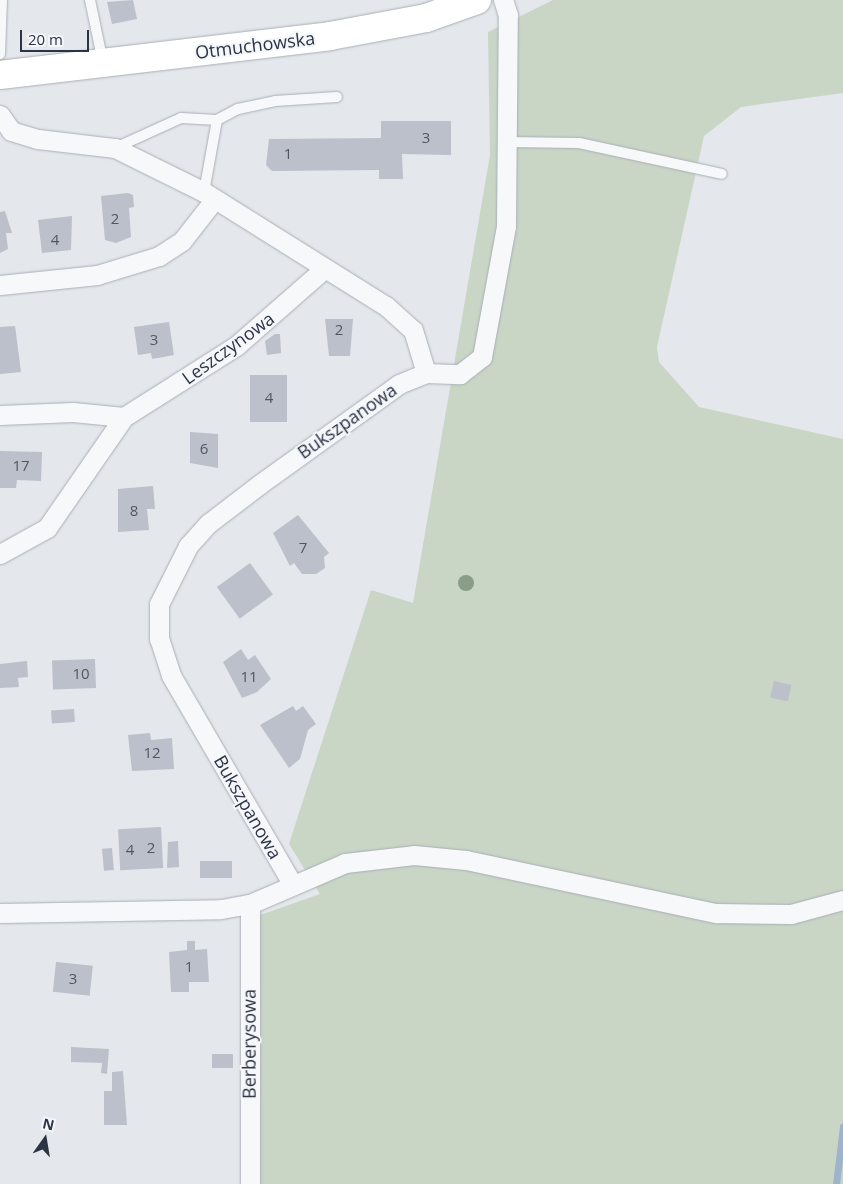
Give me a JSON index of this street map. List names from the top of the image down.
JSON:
{
  "streets": {
    "main road": ["Otmuchowska"],
    "street": ["Leszczynowa", "Bukszpanowa", "Berberysowa"]
  },
  "house_numbers": [
    "3",
    "1",
    "2",
    "4",
    "2",
    "3",
    "4",
    "6",
    "17",
    "8",
    "7",
    "10",
    "11",
    "12",
    "2",
    "4",
    "1",
    "3"
  ],
  "scale_bar": "20 m",
  "north": "top"
}
